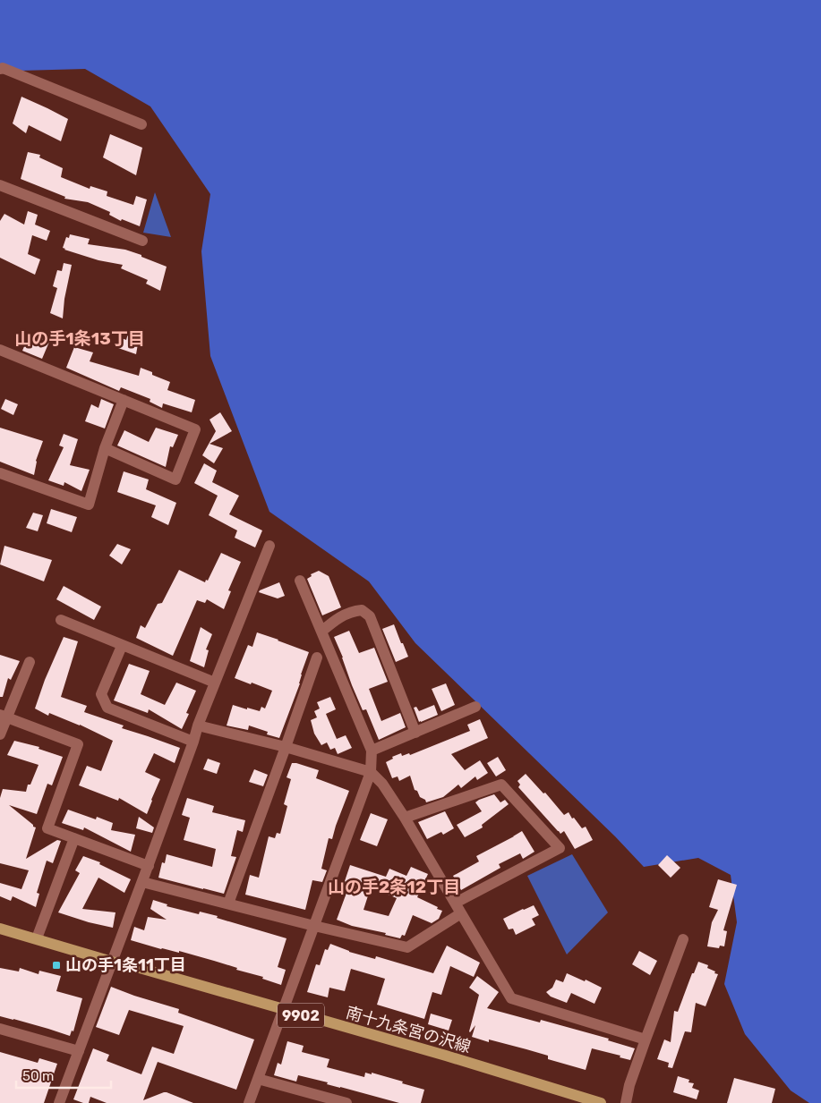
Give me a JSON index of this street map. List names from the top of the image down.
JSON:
{
  "streets": {
    "main road": ["9902", "南十九条宮の沢線"]
  },
  "districts": ["山の手1条13丁目", "山の手2条12丁目"],
  "places": {
    "transit": ["山の手1条11丁目"]
  },
  "scale_bar": "50 m"
}
